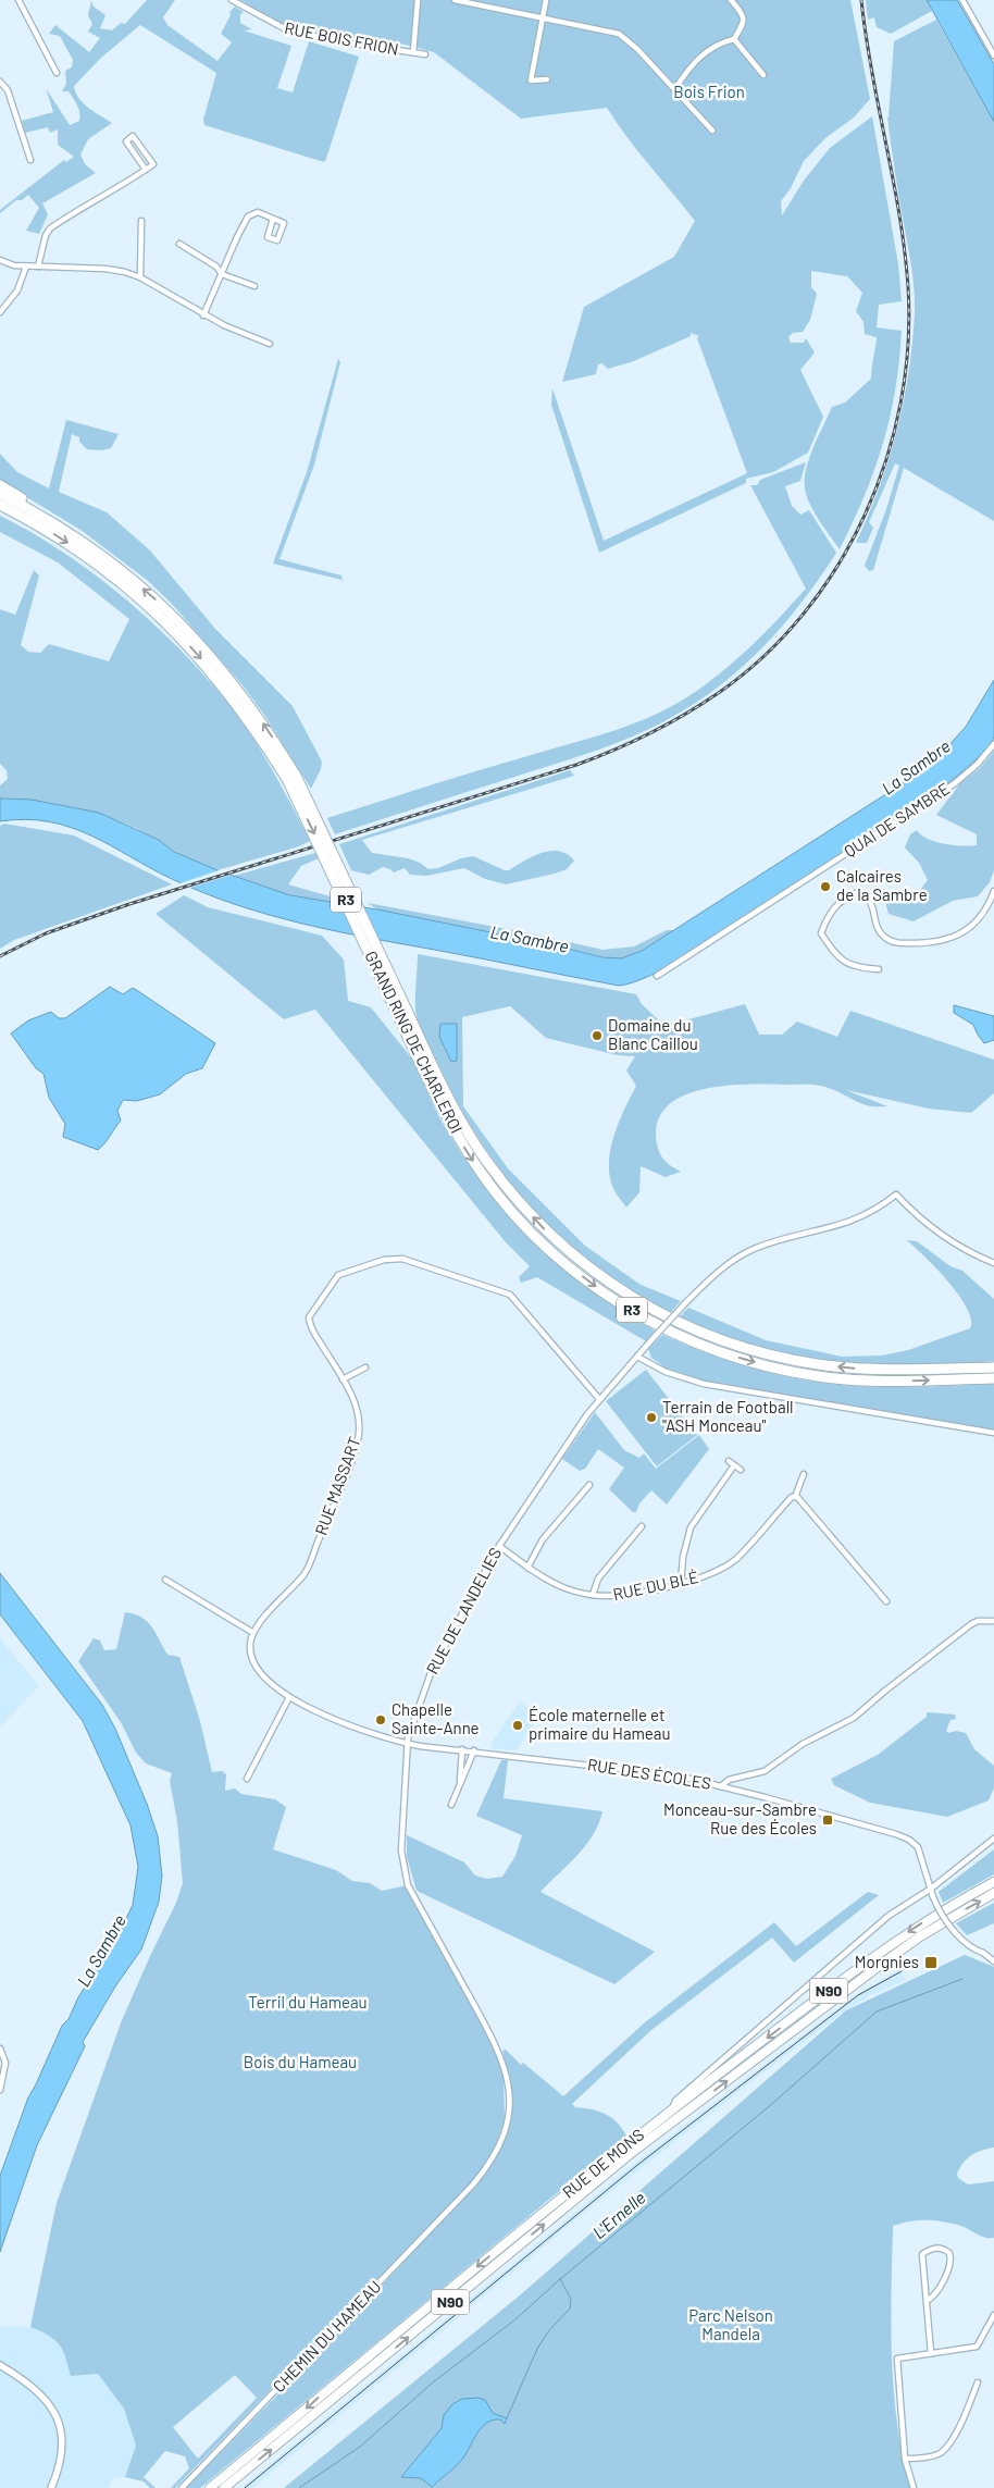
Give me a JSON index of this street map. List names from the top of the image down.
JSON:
{
  "streets": {
    "highway": [
      "R3",
      "GRAND RING DE CHARLEROI",
      "N90",
      "RUE DE MONS"
    ],
    "street": [
      "RUE BOIS FRION",
      "QUAI DE SAMBRE",
      "RUE MASSART",
      "RUE DU BLÉ",
      "RUE DE LANDELIES",
      "RUE DES ÉCOLES",
      "CHEMIN DU HAMEAU"
    ]
  },
  "crossings": [
    ["RUE MASSART", "RUE DE LANDELIES"],
    ["RUE MASSART", "RUE DES ÉCOLES"],
    ["RUE DU BLÉ", "RUE DE LANDELIES"],
    ["RUE DE LANDELIES", "RUE DES ÉCOLES"],
    ["RUE DE LANDELIES", "CHEMIN DU HAMEAU"],
    ["RUE DES ÉCOLES", "RUE DE MONS"],
    ["N90", "RUE DE MONS"]
  ],
  "water": ["La Sambre", "L'Ernelle"],
  "parks": [
    "Bois Frion",
    "Terril du Hameau",
    "Bois du Hameau",
    "Parc Nelson Mandela"
  ],
  "places": {
    "other": [
      "Calcaires de la Sambre",
      "Domaine du Blanc Caillou",
      "Terrain de Football \"ASH Monceau\"",
      "Chapelle Sainte-Anne",
      "École maternelle et primaire du Hameau"
    ],
    "transit": ["Monceau-sur-Sambre Rue des Écoles", "Morgnies"]
  }
}
